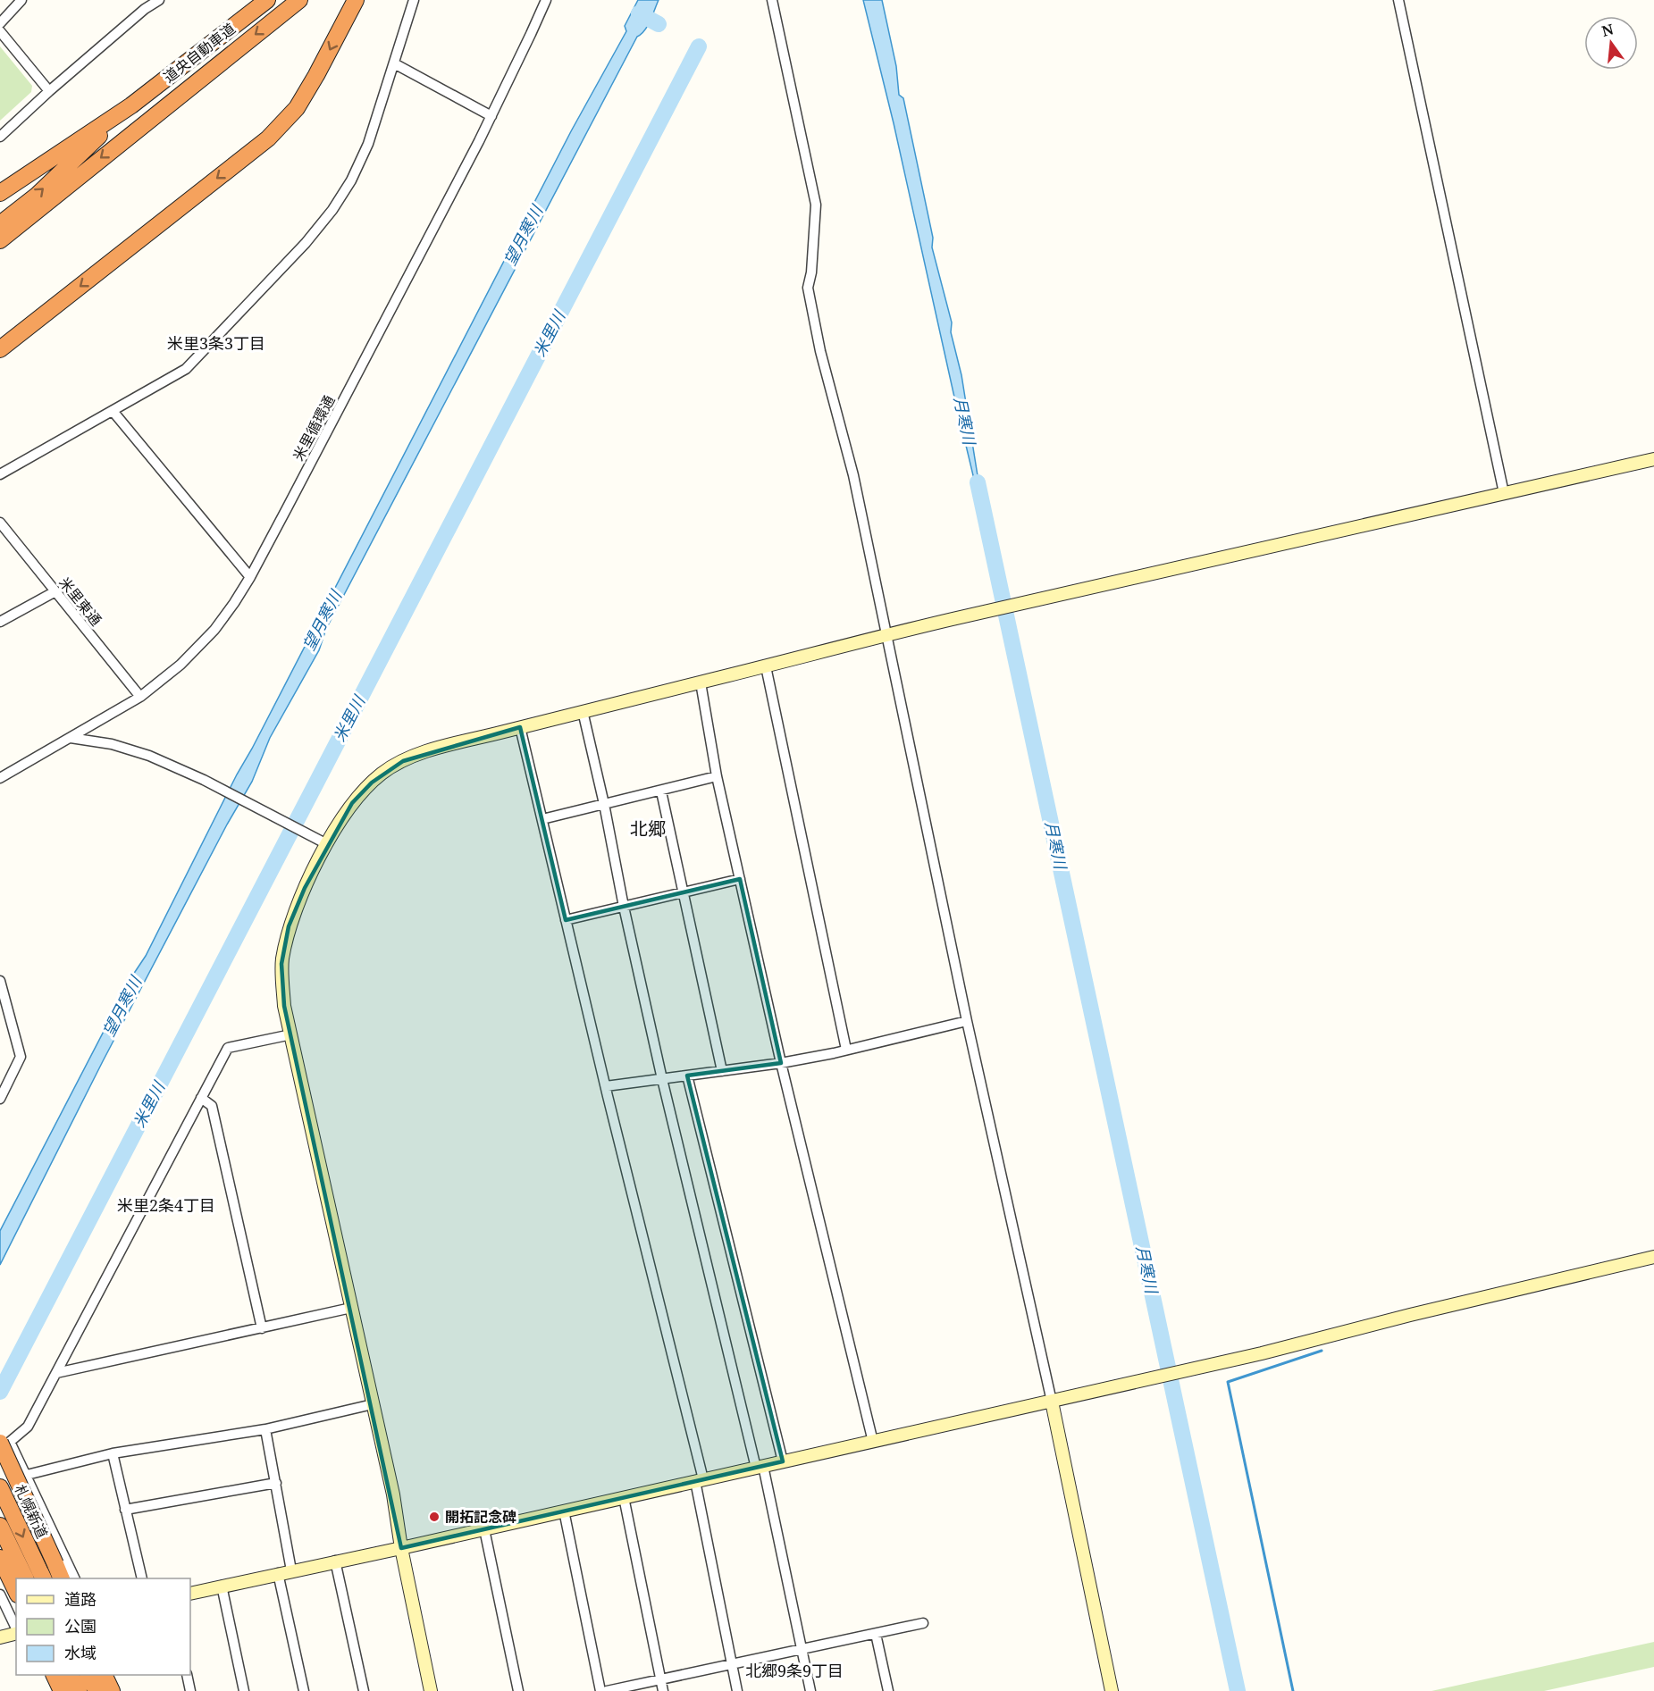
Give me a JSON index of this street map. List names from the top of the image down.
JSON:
{
  "streets": {
    "highway": ["道央自動車道", "札幌新道"],
    "street": ["米里循環通", "米里東通"]
  },
  "crossings": [
    ["米里循環通", "米里東通"]
  ],
  "districts": [
    "米里3条3丁目",
    "北郷",
    "米里2条4丁目",
    "北郷9条9丁目"
  ],
  "water": ["望月寒川", "米里川", "月寒川"],
  "places": ["開拓記念碑"],
  "legend": ["道路", "公園", "水域"],
  "north": "top"
}
